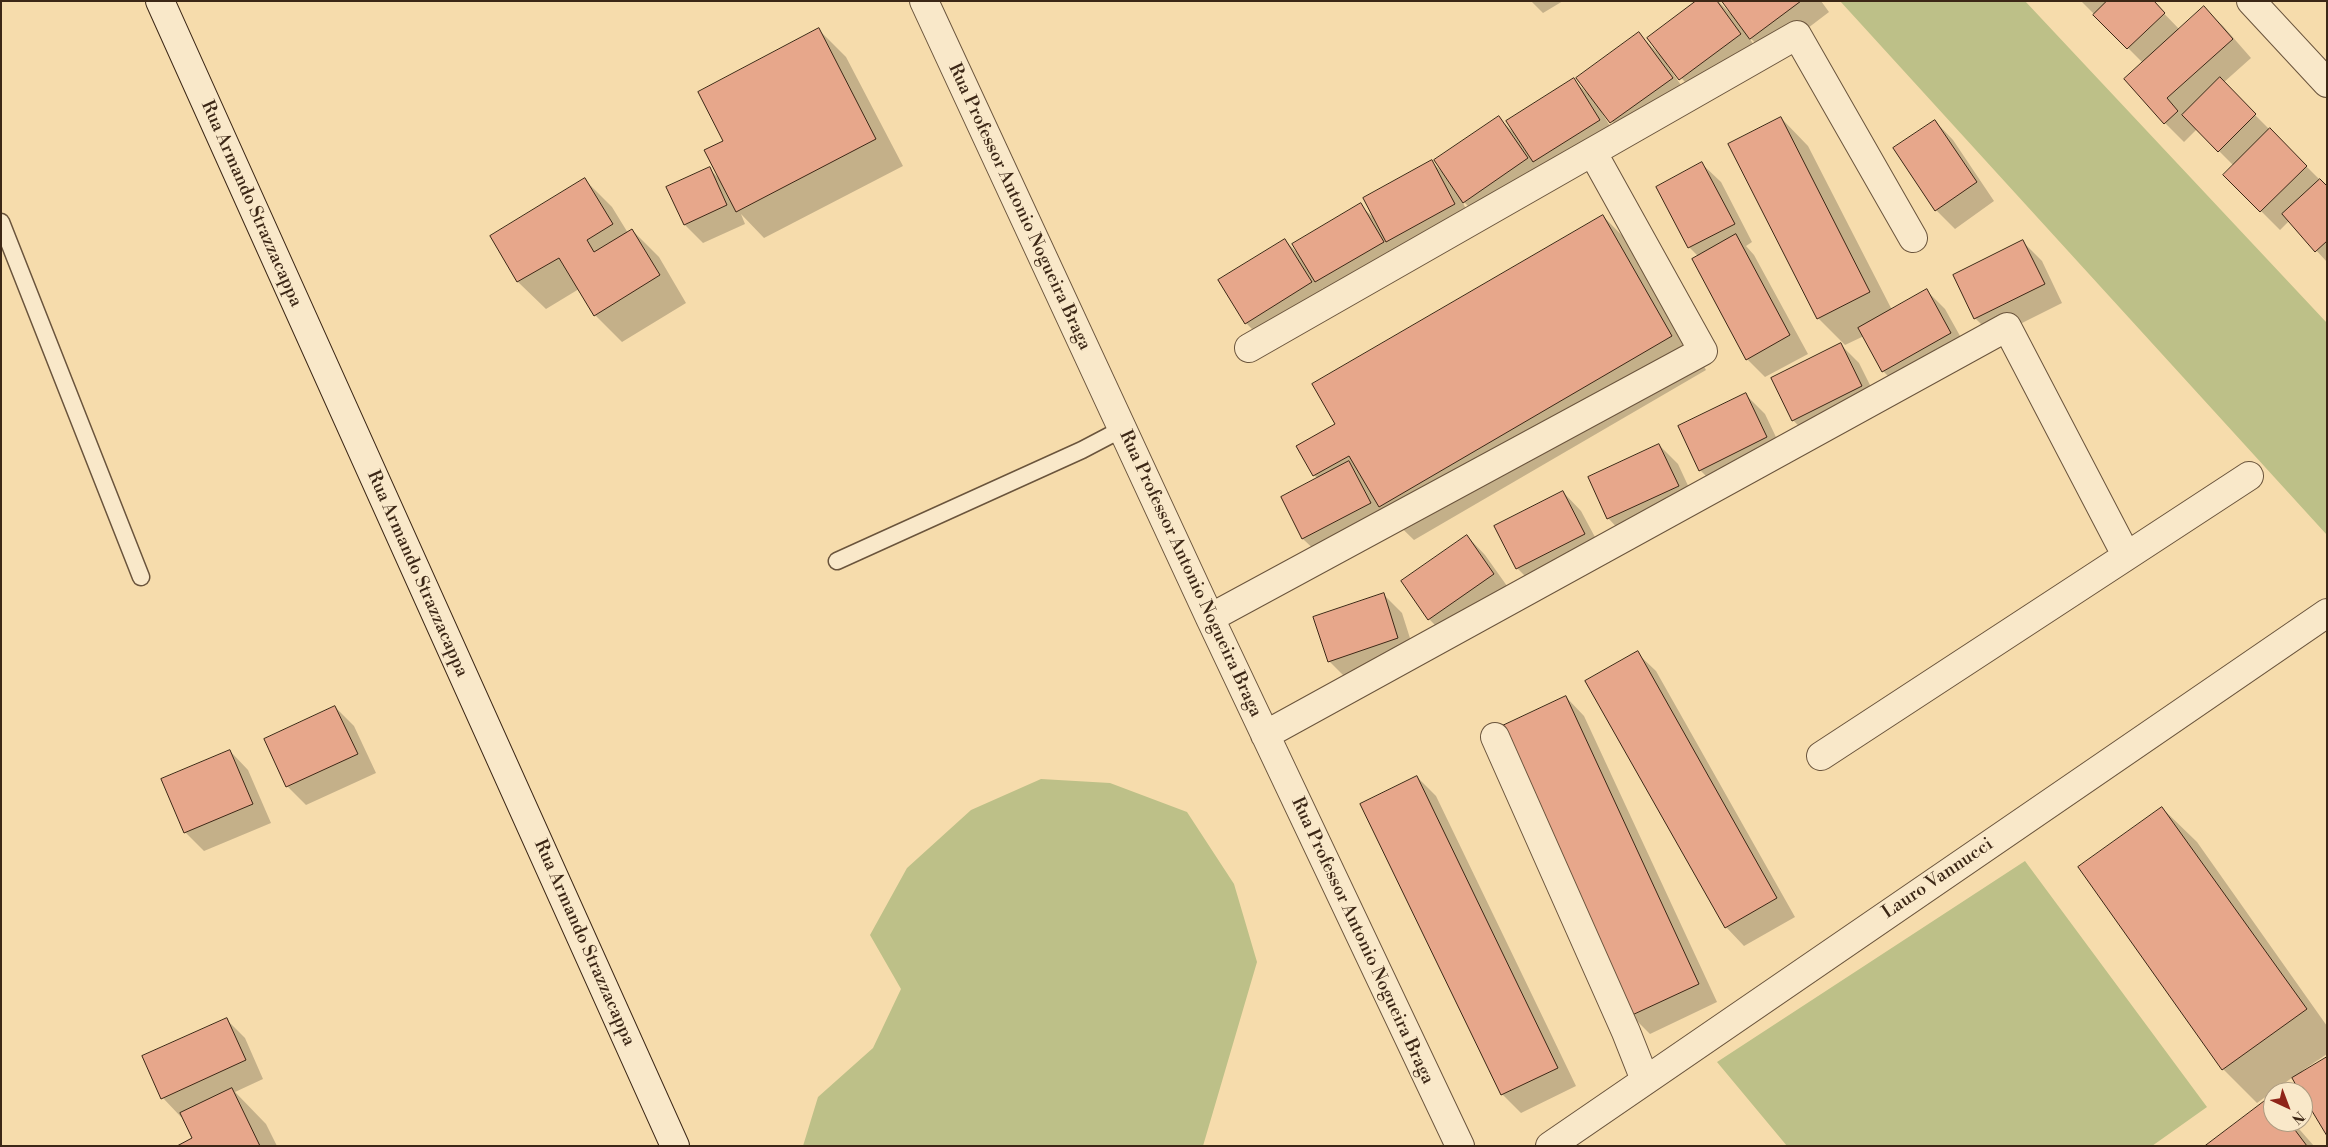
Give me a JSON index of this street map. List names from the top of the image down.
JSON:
{
  "streets": {
    "street": ["Rua Armando Strazzacappa", "Rua Professor Antonio Nogueira Braga", "Lauro Vannucci"]
  },
  "north": "bottom right"
}
